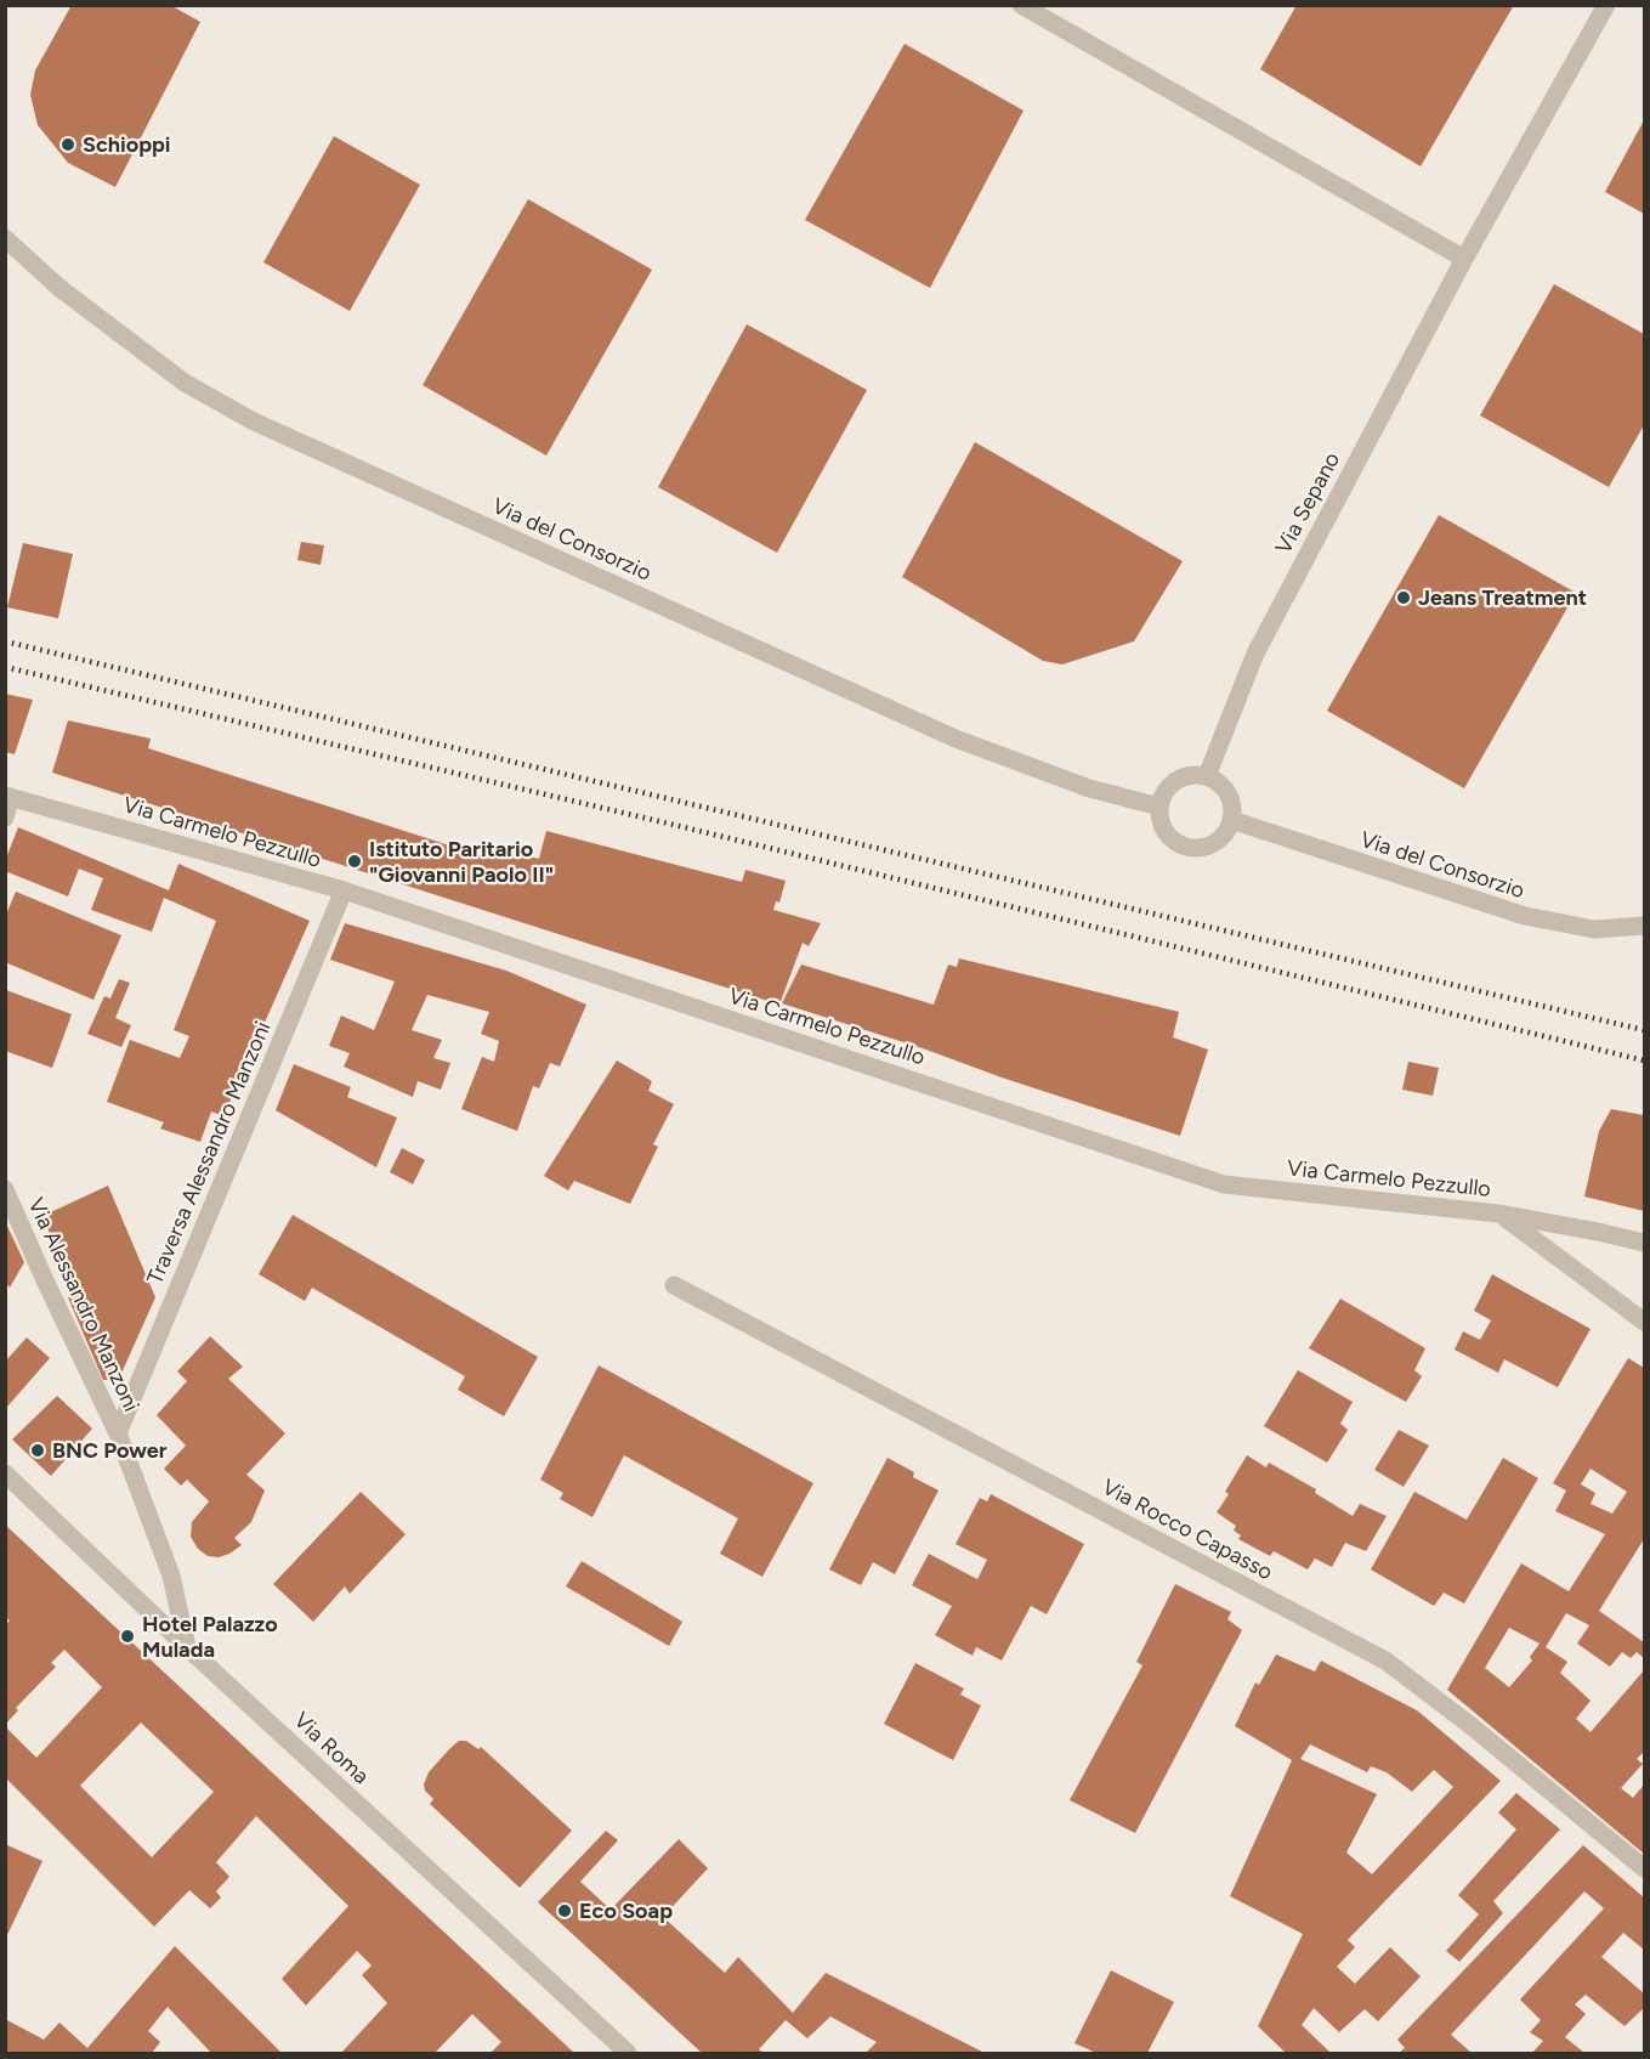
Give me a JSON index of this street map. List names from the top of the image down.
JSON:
{
  "streets": {
    "street": [
      "Via Sepano",
      "Via del Consorzio",
      "Via Carmelo Pezzullo",
      "Traversa Alessandro Manzoni",
      "Via Alessandro Manzoni",
      "Via Rocco Capasso",
      "Via Roma"
    ]
  },
  "crossings": [
    ["Via Sepano", "Via del Consorzio"],
    ["Via Carmelo Pezzullo", "Traversa Alessandro Manzoni"],
    ["Traversa Alessandro Manzoni", "Via Alessandro Manzoni"],
    ["Via Alessandro Manzoni", "Via Roma"]
  ],
  "places": [
    "Schioppi",
    "Jeans Treatment",
    "Istituto Paritario \"Giovanni Paolo II\"",
    "BNC Power",
    "Hotel Palazzo Mulada",
    "Eco Soap"
  ]
}
